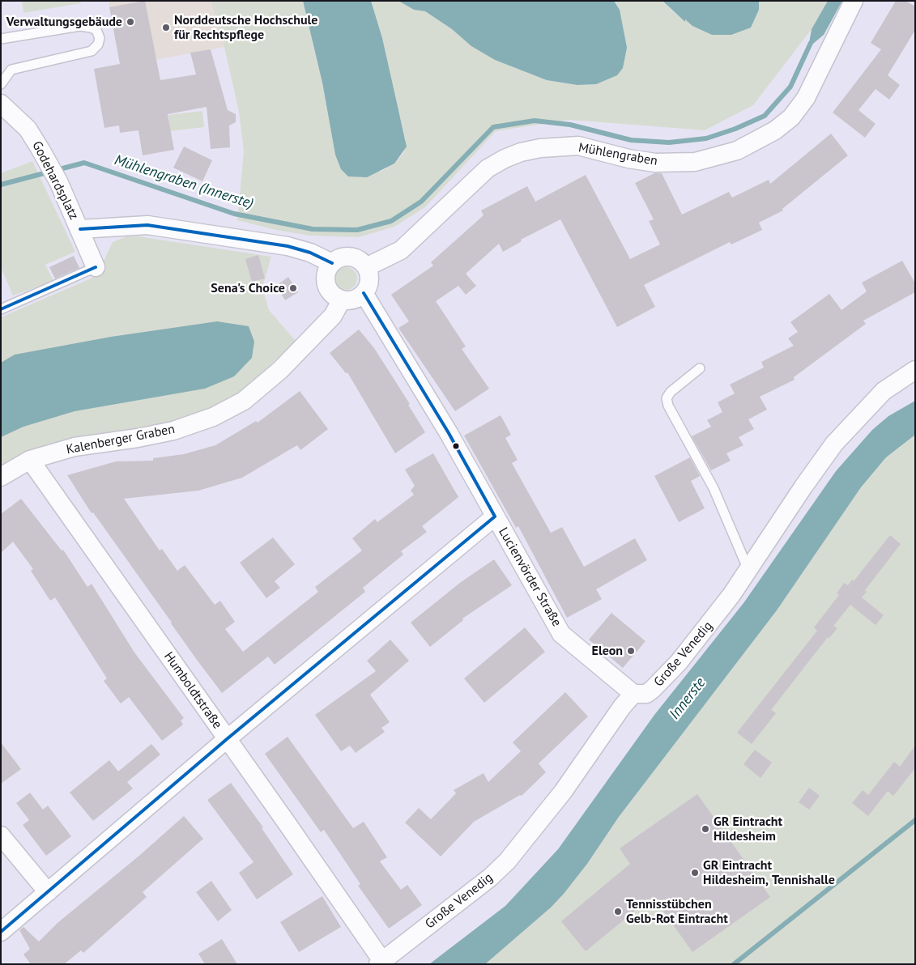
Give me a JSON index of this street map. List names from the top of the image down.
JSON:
{
  "streets": {
    "street": [
      "Mühlengraben",
      "Godehardsplatz",
      "Kalenberger Graben",
      "Lucienvörder Straße",
      "Große Venedig",
      "Humboldtstraße"
    ]
  },
  "crossings": [
    ["Mühlengraben", "Godehardsplatz"],
    ["Mühlengraben", "Kalenberger Graben"],
    ["Mühlengraben", "Lucienvörder Straße"],
    ["Godehardsplatz", "Kalenberger Graben"],
    ["Godehardsplatz", "Lucienvörder Straße"],
    ["Kalenberger Graben", "Lucienvörder Straße"],
    ["Kalenberger Graben", "Humboldtstraße"],
    ["Lucienvörder Straße", "Große Venedig"],
    ["Große Venedig", "Humboldtstraße"]
  ],
  "water": ["Mühlengraben (Innerste)", "Innerste"],
  "places": [
    "Verwaltungsgebäude",
    "Norddeutsche Hochschule für Rechtspflege",
    "Sena's Choice",
    "Eleon",
    "GR Eintracht Hildesheim",
    "GR Eintracht Hildesheim, Tennishalle",
    "Tennisstübchen Gelb-Rot Eintracht"
  ]
}
